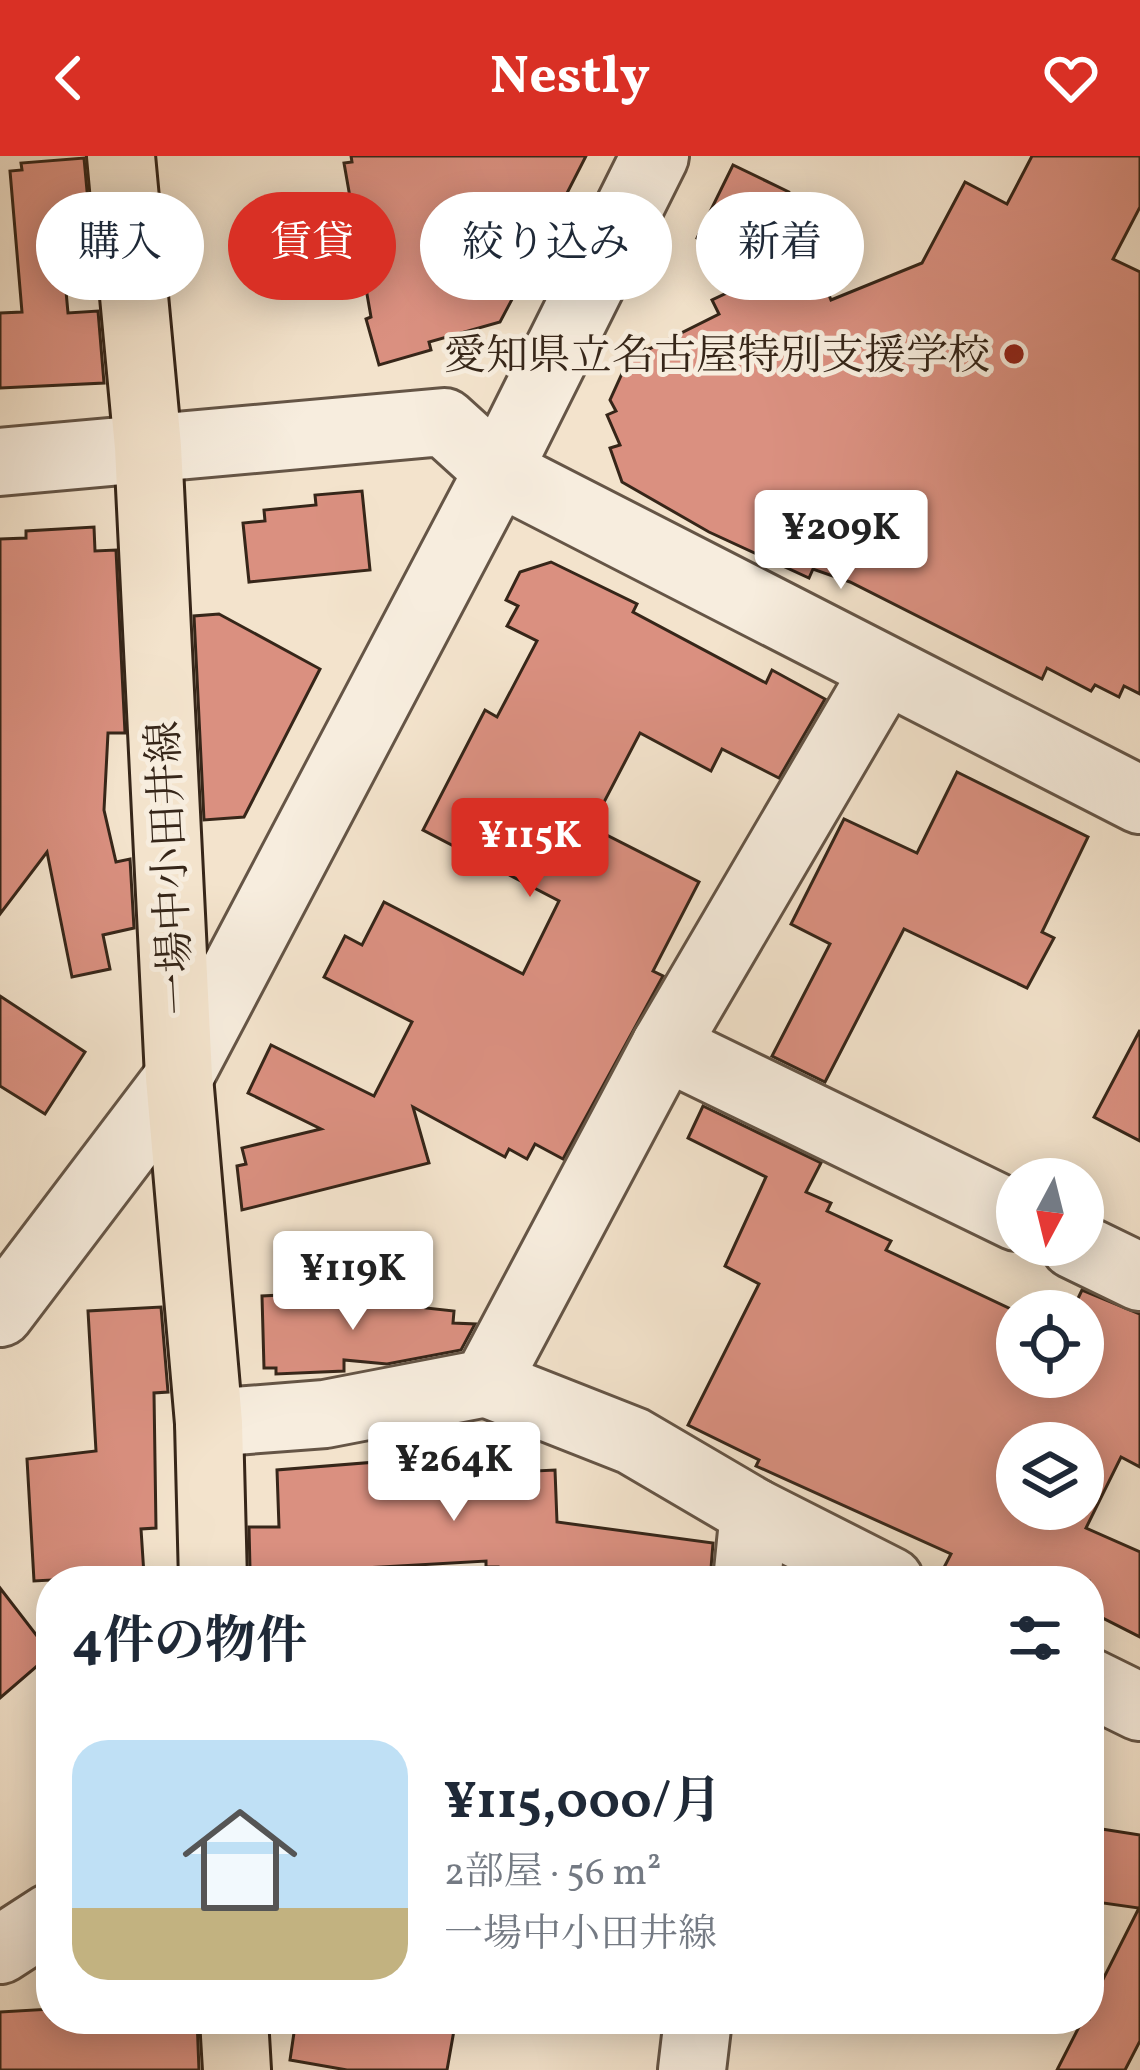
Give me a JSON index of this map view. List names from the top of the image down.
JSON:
{
  "streets": {
    "main road": ["一場中小田井線"]
  },
  "places": ["愛知県立名古屋特別支援学校"],
  "north": "bottom",
  "page": {
    "header": "Nestly",
    "chip": [
      "購入",
      "賃貸",
      "絞り込み",
      "新着"
    ],
    "price": [
      "¥209K",
      "¥115K",
      "¥119K",
      "¥264K"
    ],
    "heading": "4件の物件",
    "list": [
      {
        "name": "¥115,000/月",
        "note": "2部屋 · 56 m² · 一場中小田井線"
      }
    ]
  }
}
